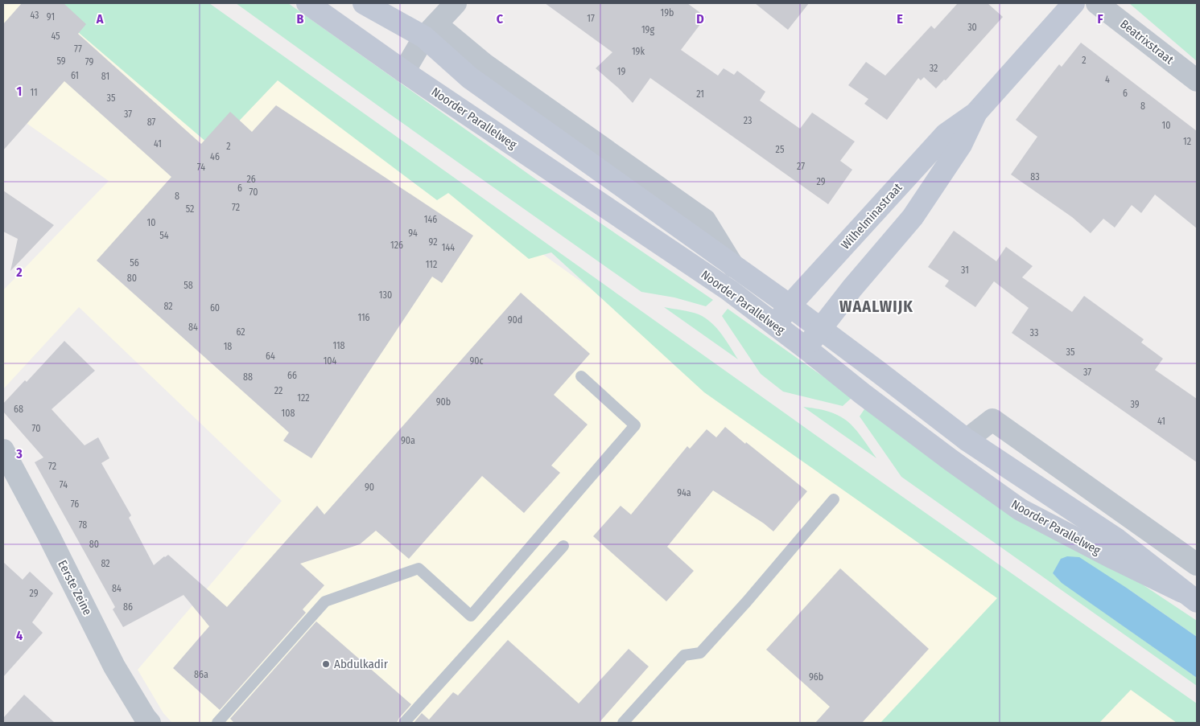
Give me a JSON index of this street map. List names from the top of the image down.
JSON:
{
  "streets": {
    "main road": ["Noorder Parallelweg", "Wilhelminastraat"],
    "street": ["Beatrixstraat", "Eerste Zeine"]
  },
  "crossings": [
    ["Noorder Parallelweg", "Wilhelminastraat"]
  ],
  "districts": ["WAALWIJK"],
  "places": ["Abdulkadir"],
  "house_numbers": [
    "19b",
    "43",
    "91",
    "17",
    "30",
    "19g",
    "45",
    "77",
    "19k",
    "2",
    "59",
    "79",
    "32",
    "19",
    "61",
    "81",
    "4",
    "11",
    "6",
    "21",
    "35",
    "8",
    "37",
    "23",
    "87",
    "10",
    "12",
    "41",
    "2",
    "25",
    "46",
    "27",
    "74",
    "83",
    "26",
    "29",
    "6",
    "70",
    "8",
    "72",
    "52",
    "146",
    "10",
    "94",
    "54",
    "92",
    "126",
    "144",
    "56",
    "112",
    "31",
    "80",
    "58",
    "130",
    "82",
    "60",
    "116",
    "90d",
    "84",
    "62",
    "33",
    "118",
    "18",
    "35",
    "64",
    "104",
    "90c",
    "37",
    "66",
    "88",
    "22",
    "122",
    "90b",
    "39",
    "68",
    "108",
    "41",
    "70",
    "90a",
    "72",
    "74",
    "90",
    "94a",
    "76",
    "78",
    "80",
    "82",
    "84",
    "29",
    "86",
    "86a",
    "96b"
  ],
  "grid": {
    "columns": [
      "A",
      "B",
      "C",
      "D",
      "E",
      "F"
    ],
    "rows": [
      "1",
      "2",
      "3",
      "4"
    ]
  }
}
